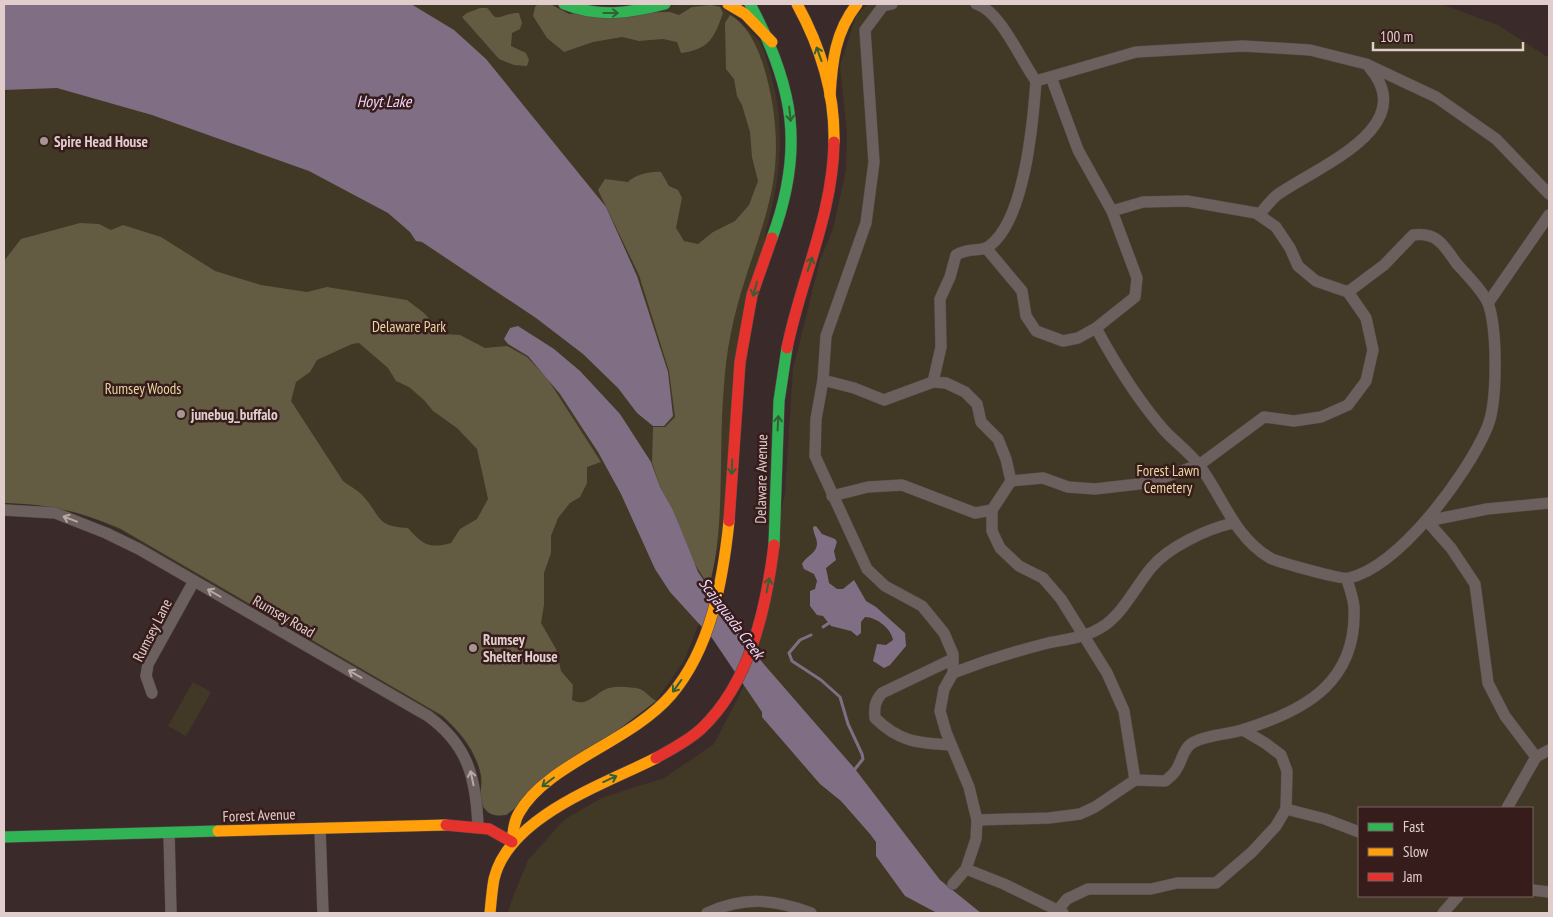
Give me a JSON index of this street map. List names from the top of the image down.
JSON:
{
  "streets": {
    "main road": ["Delaware Avenue", "Forest Avenue"],
    "street": ["Rumsey Road", "Rumsey Lane"]
  },
  "crossings": [
    ["Delaware Avenue", "Forest Avenue"],
    ["Rumsey Road", "Rumsey Lane"],
    ["Rumsey Road", "Forest Avenue"]
  ],
  "one_way": ["Rumsey Road"],
  "water": ["Hoyt Lake", "Scajaquada Creek"],
  "parks": ["Delaware Park", "Rumsey Woods", "Forest Lawn Cemetery"],
  "places": ["Spire Head House", "junebug_buffalo", "Rumsey Shelter House"],
  "legend": ["Fast", "Slow", "Jam"],
  "scale_bar": "100 m"
}
